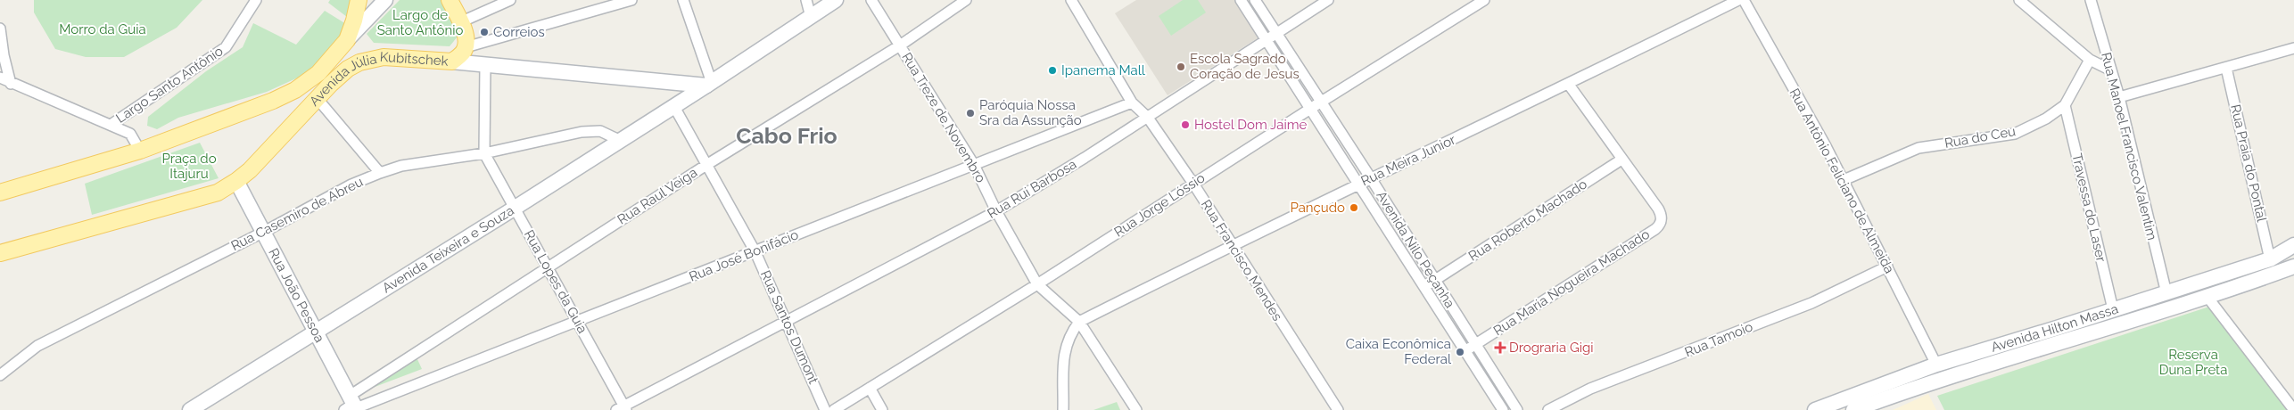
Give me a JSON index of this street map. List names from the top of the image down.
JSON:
{
  "streets": {
    "main road": [
      "Avenida Júlia Kubitschek",
      "Avenida Teixeira e Souza",
      "Rua João Pessoa",
      "Avenida Hilton Massa"
    ],
    "street": [
      "Largo Santo Antônio",
      "Rua Treze de Novembro",
      "Rua do Ceu",
      "Rua Manoel Francisco Valentim",
      "Rua Meira Junior",
      "Rua Praia do Pontal",
      "Rua Antônio Feliciano de Almeida",
      "Rua Rui Barbosa",
      "Rua Raul Veiga",
      "Rua Jorge Lóssio",
      "Travessa do Laser",
      "Rua Casemiro de Abreu",
      "Rua Roberto Machado",
      "Avenida Nilo Peçanha",
      "Rua José Bonifácio",
      "Rua Francisco Mendes",
      "Rua Lopes da Guia",
      "Rua Maria Nogueira Machado",
      "Rua Santos Dumont",
      "Rua Tamoio"
    ]
  },
  "crossings": [
    ["Avenida Júlia Kubitschek", "Avenida Teixeira e Souza"],
    ["Avenida Júlia Kubitschek", "Rua João Pessoa"],
    ["Rua Treze de Novembro", "Rua Meira Junior"],
    ["Rua Treze de Novembro", "Rua Rui Barbosa"],
    ["Rua Treze de Novembro", "Rua Raul Veiga"],
    ["Rua Treze de Novembro", "Rua Jorge Lóssio"],
    ["Rua Treze de Novembro", "Rua José Bonifácio"],
    ["Rua do Ceu", "Rua Antônio Feliciano de Almeida"],
    ["Rua do Ceu", "Travessa do Laser"],
    ["Rua Manoel Francisco Valentim", "Avenida Hilton Massa"],
    ["Rua Meira Junior", "Avenida Nilo Peçanha"],
    ["Rua Meira Junior", "Rua Francisco Mendes"],
    ["Rua Meira Junior", "Rua Maria Nogueira Machado"],
    ["Rua Praia do Pontal", "Avenida Hilton Massa"],
    ["Rua Antônio Feliciano de Almeida", "Avenida Hilton Massa"],
    ["Rua Antônio Feliciano de Almeida", "Rua Tamoio"],
    ["Rua Rui Barbosa", "Avenida Nilo Peçanha"],
    ["Rua Rui Barbosa", "Rua Francisco Mendes"],
    ["Rua Rui Barbosa", "Rua Lopes da Guia"],
    ["Rua Rui Barbosa", "Rua Santos Dumont"],
    ["Rua Raul Veiga", "Rua José Bonifácio"],
    ["Rua Raul Veiga", "Rua Lopes da Guia"],
    ["Rua Raul Veiga", "Rua João Pessoa"],
    ["Rua Raul Veiga", "Rua Santos Dumont"],
    ["Rua Jorge Lóssio", "Avenida Nilo Peçanha"],
    ["Rua Jorge Lóssio", "Rua Francisco Mendes"],
    ["Travessa do Laser", "Avenida Hilton Massa"],
    ["Rua Casemiro de Abreu", "Avenida Teixeira e Souza"],
    ["Rua Casemiro de Abreu", "Rua Lopes da Guia"],
    ["Rua Casemiro de Abreu", "Rua João Pessoa"],
    ["Rua Roberto Machado", "Avenida Nilo Peçanha"],
    ["Rua Roberto Machado", "Rua Maria Nogueira Machado"],
    ["Avenida Teixeira e Souza", "Rua Lopes da Guia"],
    ["Avenida Teixeira e Souza", "Rua João Pessoa"],
    ["Avenida Teixeira e Souza", "Rua Santos Dumont"],
    ["Avenida Nilo Peçanha", "Rua Maria Nogueira Machado"],
    ["Rua José Bonifácio", "Rua Francisco Mendes"],
    ["Rua José Bonifácio", "Rua Lopes da Guia"],
    ["Rua José Bonifácio", "Rua João Pessoa"],
    ["Rua José Bonifácio", "Rua Santos Dumont"]
  ],
  "districts": ["Cabo Frio"],
  "parks": [
    "Largo de Santo Antônio",
    "Morro da Guia",
    "Praça do Itajuru",
    "Reserva Duna Preta"
  ],
  "places": {
    "other": [
      "Correios",
      "Escola Sagrado Coração de Jesus",
      "Ipanema Mall",
      "Paróquia Nossa Sra da Assunção",
      "Hostel Dom Jaime",
      "Pançudo",
      "Caixa Econômica Federal"
    ],
    "health": ["Drograria Gigi"]
  }
}
